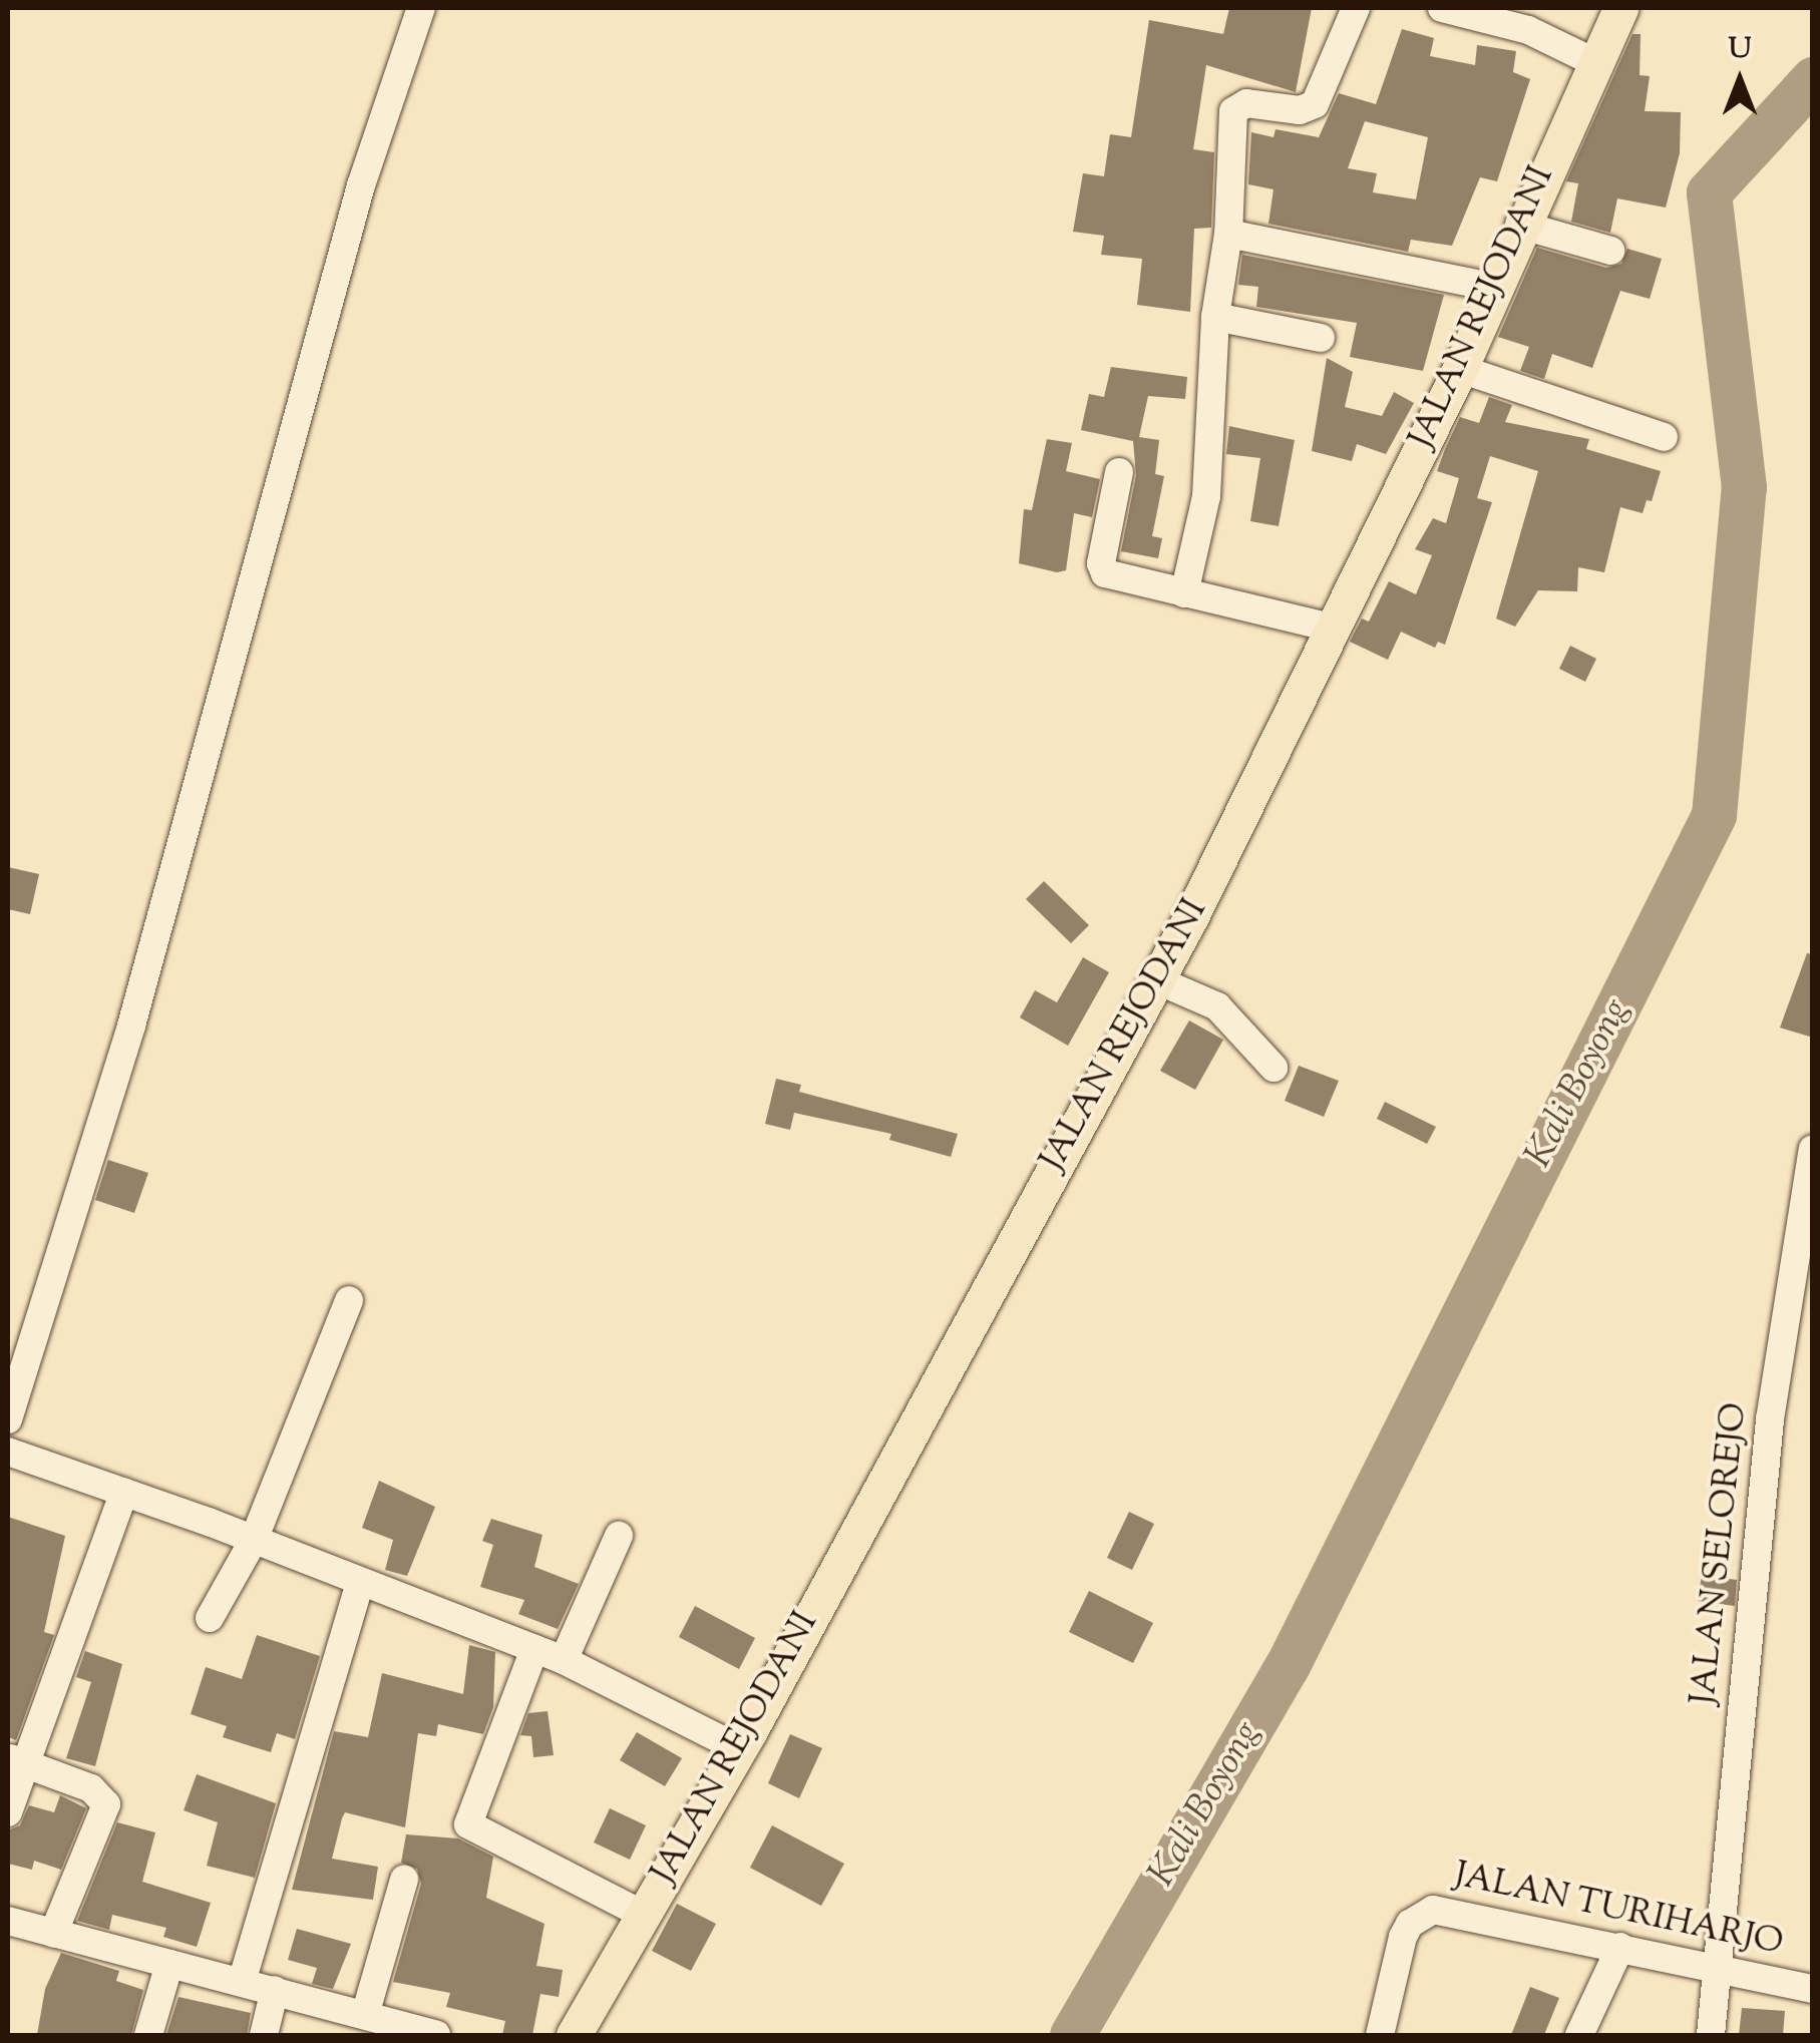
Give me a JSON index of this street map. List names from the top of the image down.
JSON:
{
  "streets": {
    "main road": ["JALAN REJODANI"],
    "street": ["JALAN SELOREJO", "JALAN TURIHARJO"]
  },
  "crossings": [
    ["JALAN SELOREJO", "JALAN TURIHARJO"]
  ],
  "water": ["Kali Boyong"],
  "north": "top"
}
